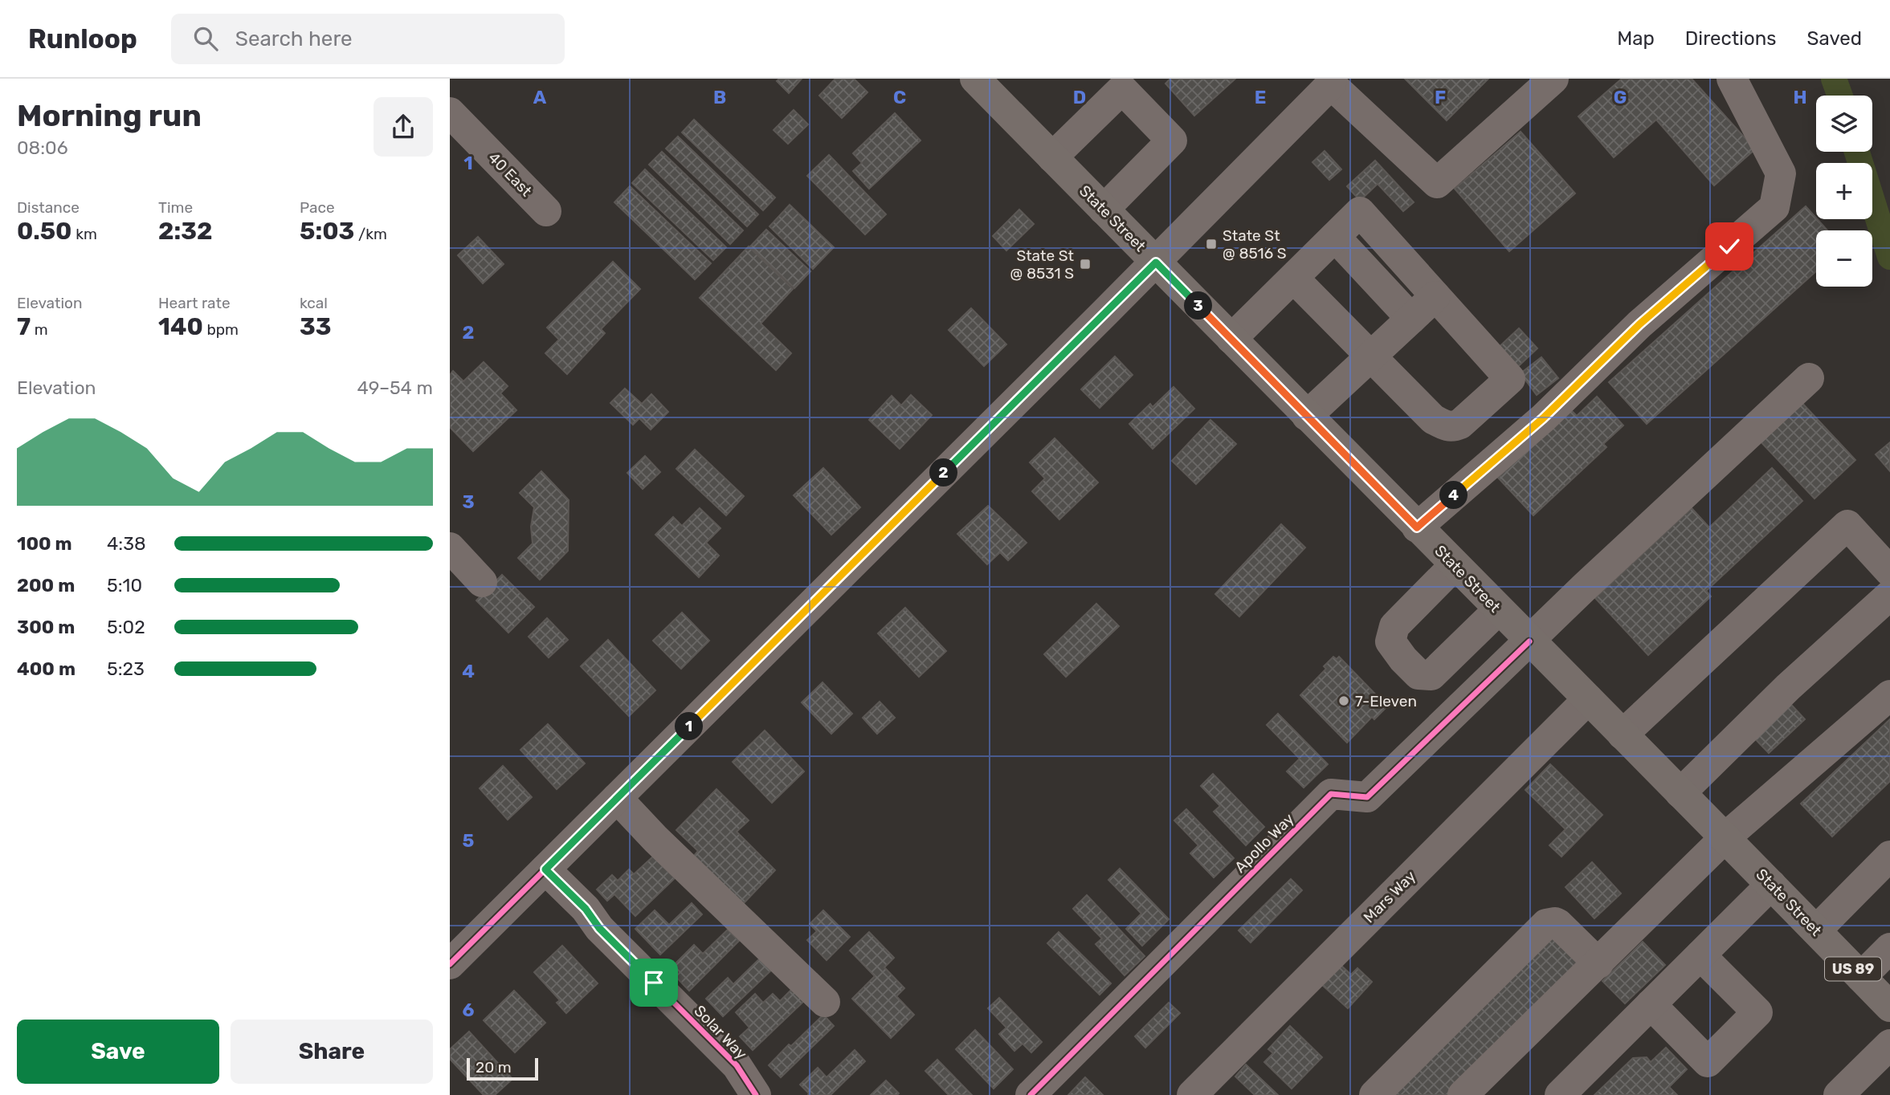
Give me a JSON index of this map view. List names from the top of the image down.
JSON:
{
  "streets": {
    "main road": ["State Street", "US 89"],
    "street": [
      "40 East",
      "Apollo Way",
      "Mars Way",
      "Solar Way"
    ]
  },
  "crossings": [
    ["State Street", "Apollo Way"],
    ["State Street", "Mars Way"]
  ],
  "places": {
    "transit": ["State St @ 8516 S", "State St @ 8531 S"],
    "other": ["7-Eleven"]
  },
  "scale_bar": "20 m",
  "page": {
    "header": "Runloop",
    "search": "Search here",
    "nav": ["Map", "Directions", "Saved"],
    "heading": ["Morning run", "08:06"],
    "map_buttons": ["+", "−"],
    "stats": [
      ["Distance", "0.50 km"],
      ["Time", "2:32"],
      ["Pace", "5:03 /km"],
      ["Elevation", "7 m"],
      ["Heart rate", "140 bpm"],
      ["kcal", "33"]
    ],
    "pins": [
      "3",
      "2",
      "4",
      "1"
    ],
    "chart": ["Elevation", "49–54 m"],
    "list": [
      {
        "name": "100 m",
        "note": "4:38"
      },
      {
        "name": "200 m",
        "note": "5:10"
      },
      {
        "name": "300 m",
        "note": "5:02"
      },
      {
        "name": "400 m",
        "note": "5:23"
      }
    ],
    "buttons": ["Save", "Share"],
    "scale": "20 m"
  },
  "grid": {
    "columns": [
      "A",
      "B",
      "C",
      "D",
      "E",
      "F",
      "G",
      "H"
    ],
    "rows": [
      "1",
      "2",
      "3",
      "4",
      "5",
      "6"
    ]
  }
}
